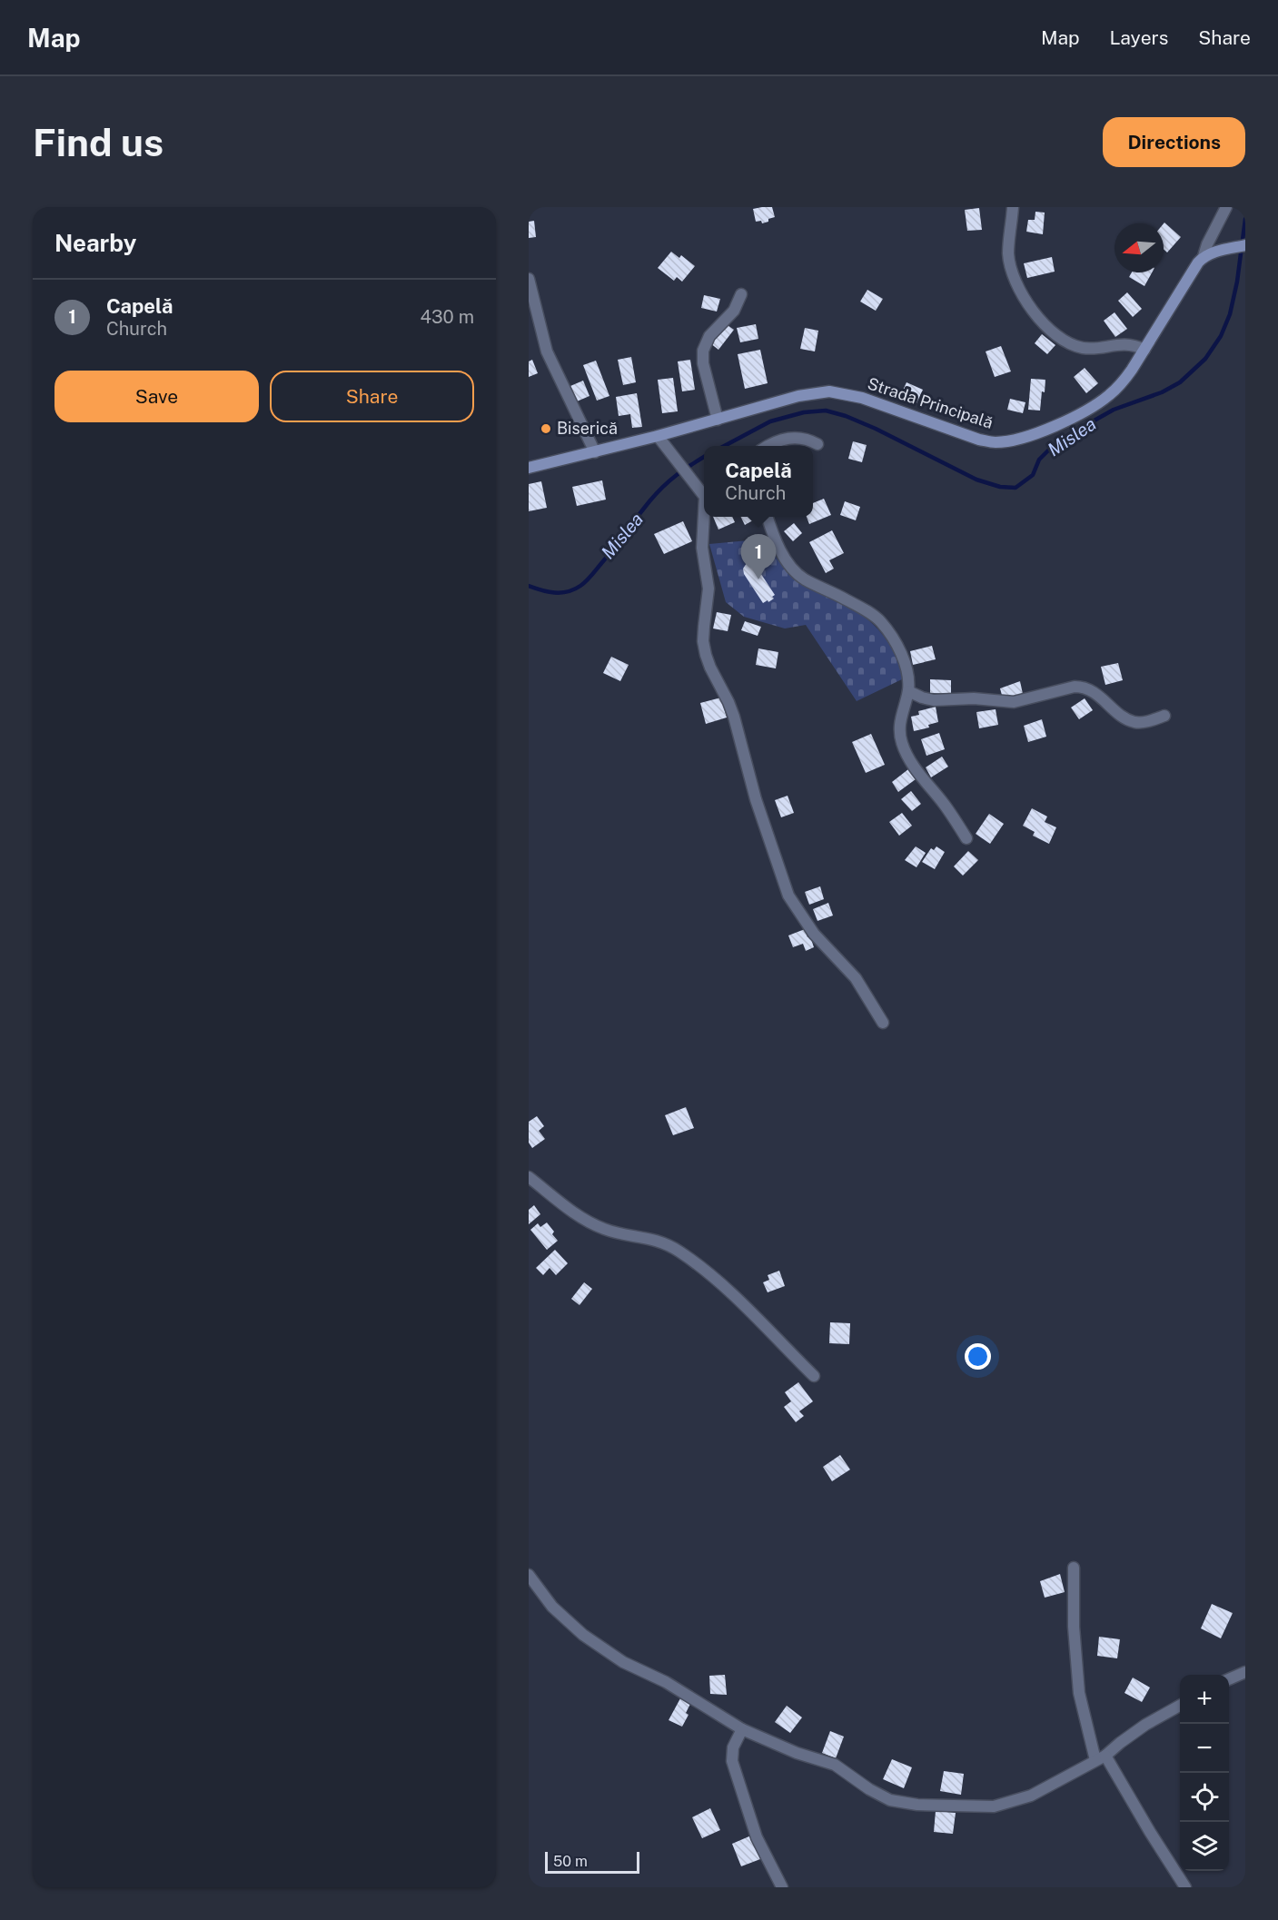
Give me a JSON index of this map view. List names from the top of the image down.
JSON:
{
  "streets": {
    "main road": ["Strada Principală"]
  },
  "water": ["Mislea"],
  "places": ["Biserică"],
  "scale_bar": "50 m",
  "north": "left",
  "page": {
    "header": "Map",
    "nav": ["Map", "Layers", "Share"],
    "buttons": [
      "Directions",
      ["Save", "Share"]
    ],
    "title": "Find us",
    "heading": "Nearby",
    "list": [
      {
        "mark": "1",
        "name": "Capelă",
        "note": "Church",
        "value": "430 m"
      }
    ],
    "popup": ["Capelă", "Church"],
    "pins": "1",
    "map_buttons": ["+", "−"],
    "scale": "50 m"
  }
}
